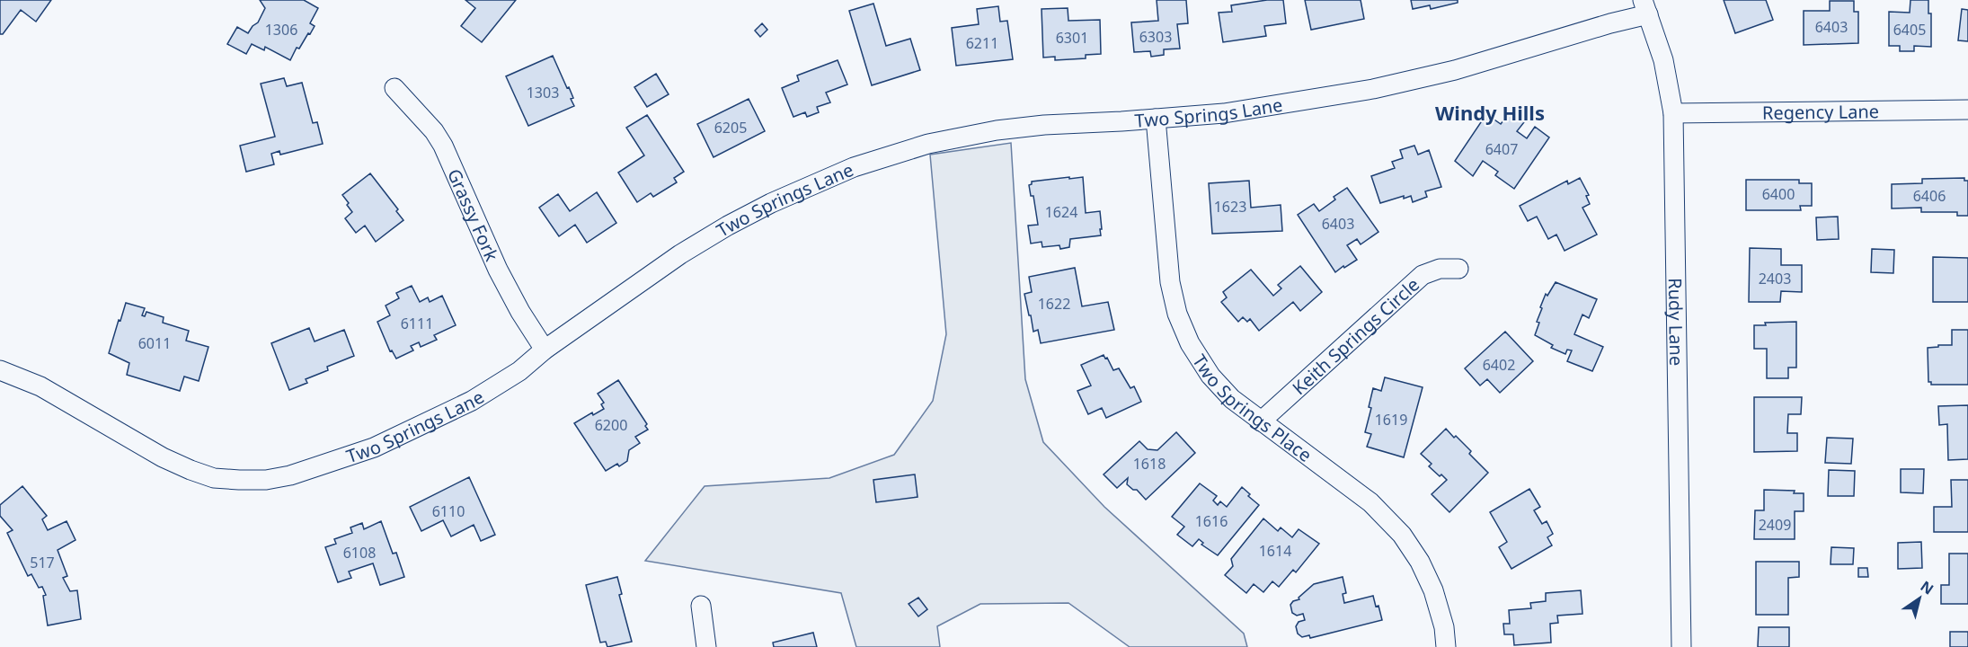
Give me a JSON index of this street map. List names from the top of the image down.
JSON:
{
  "streets": {
    "street": [
      "Regency Lane",
      "Two Springs Lane",
      "Grassy Fork",
      "Rudy Lane",
      "Keith Springs Circle",
      "Two Springs Place"
    ]
  },
  "crossings": [
    ["Regency Lane", "Rudy Lane"],
    ["Two Springs Lane", "Grassy Fork"],
    ["Two Springs Lane", "Rudy Lane"],
    ["Two Springs Lane", "Two Springs Place"],
    ["Keith Springs Circle", "Two Springs Place"]
  ],
  "districts": ["Windy Hills"],
  "house_numbers": [
    "6403",
    "1306",
    "6405",
    "6303",
    "6301",
    "6211",
    "1303",
    "6205",
    "6407",
    "6400",
    "6406",
    "1623",
    "1624",
    "6403",
    "2403",
    "1622",
    "6111",
    "6011",
    "6402",
    "1619",
    "6200",
    "1618",
    "6110",
    "1616",
    "2409",
    "1614",
    "6108",
    "517"
  ],
  "north": "top right"
}
